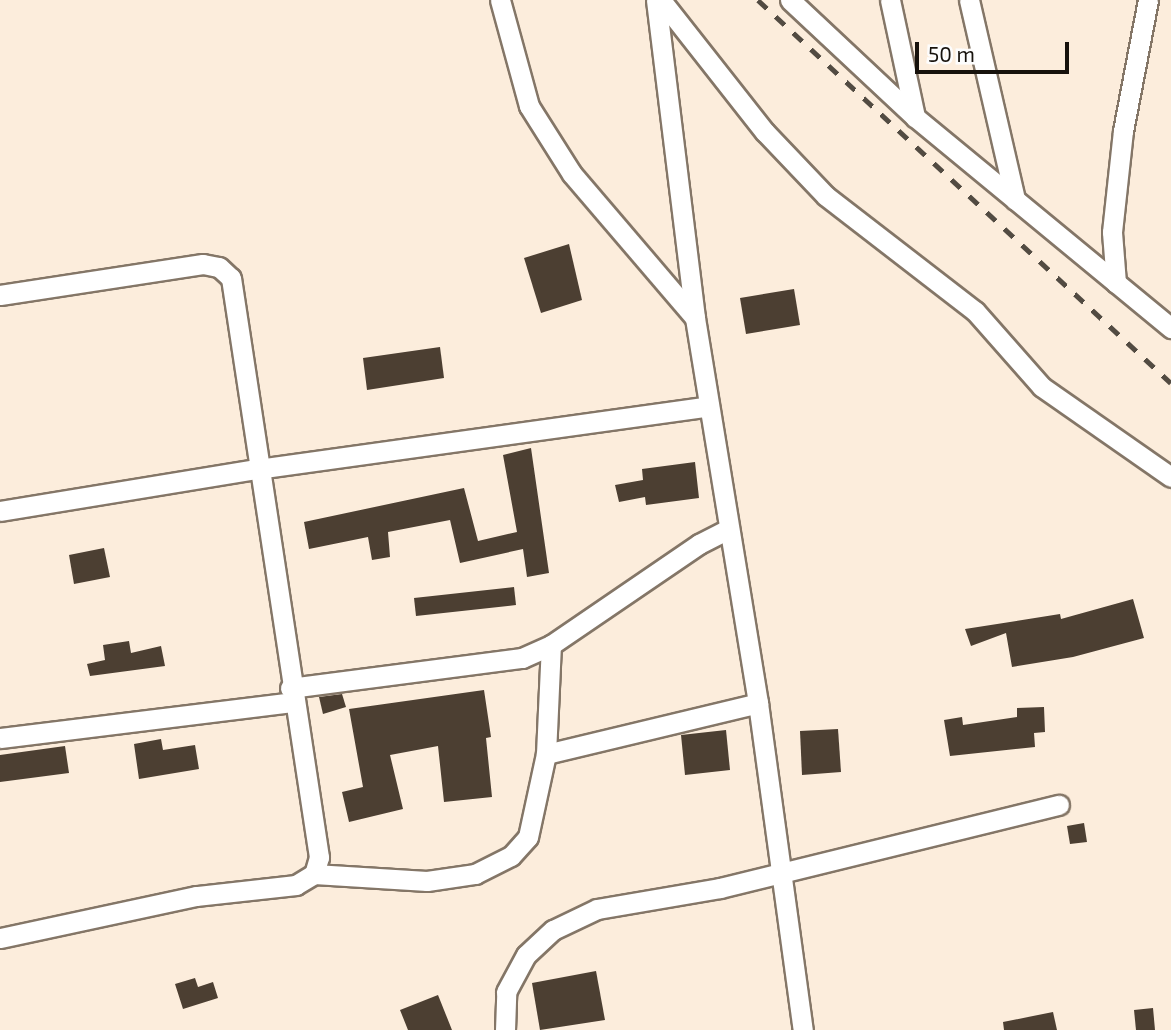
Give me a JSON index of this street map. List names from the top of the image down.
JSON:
{
  "scale_bar": "50 m"
}
